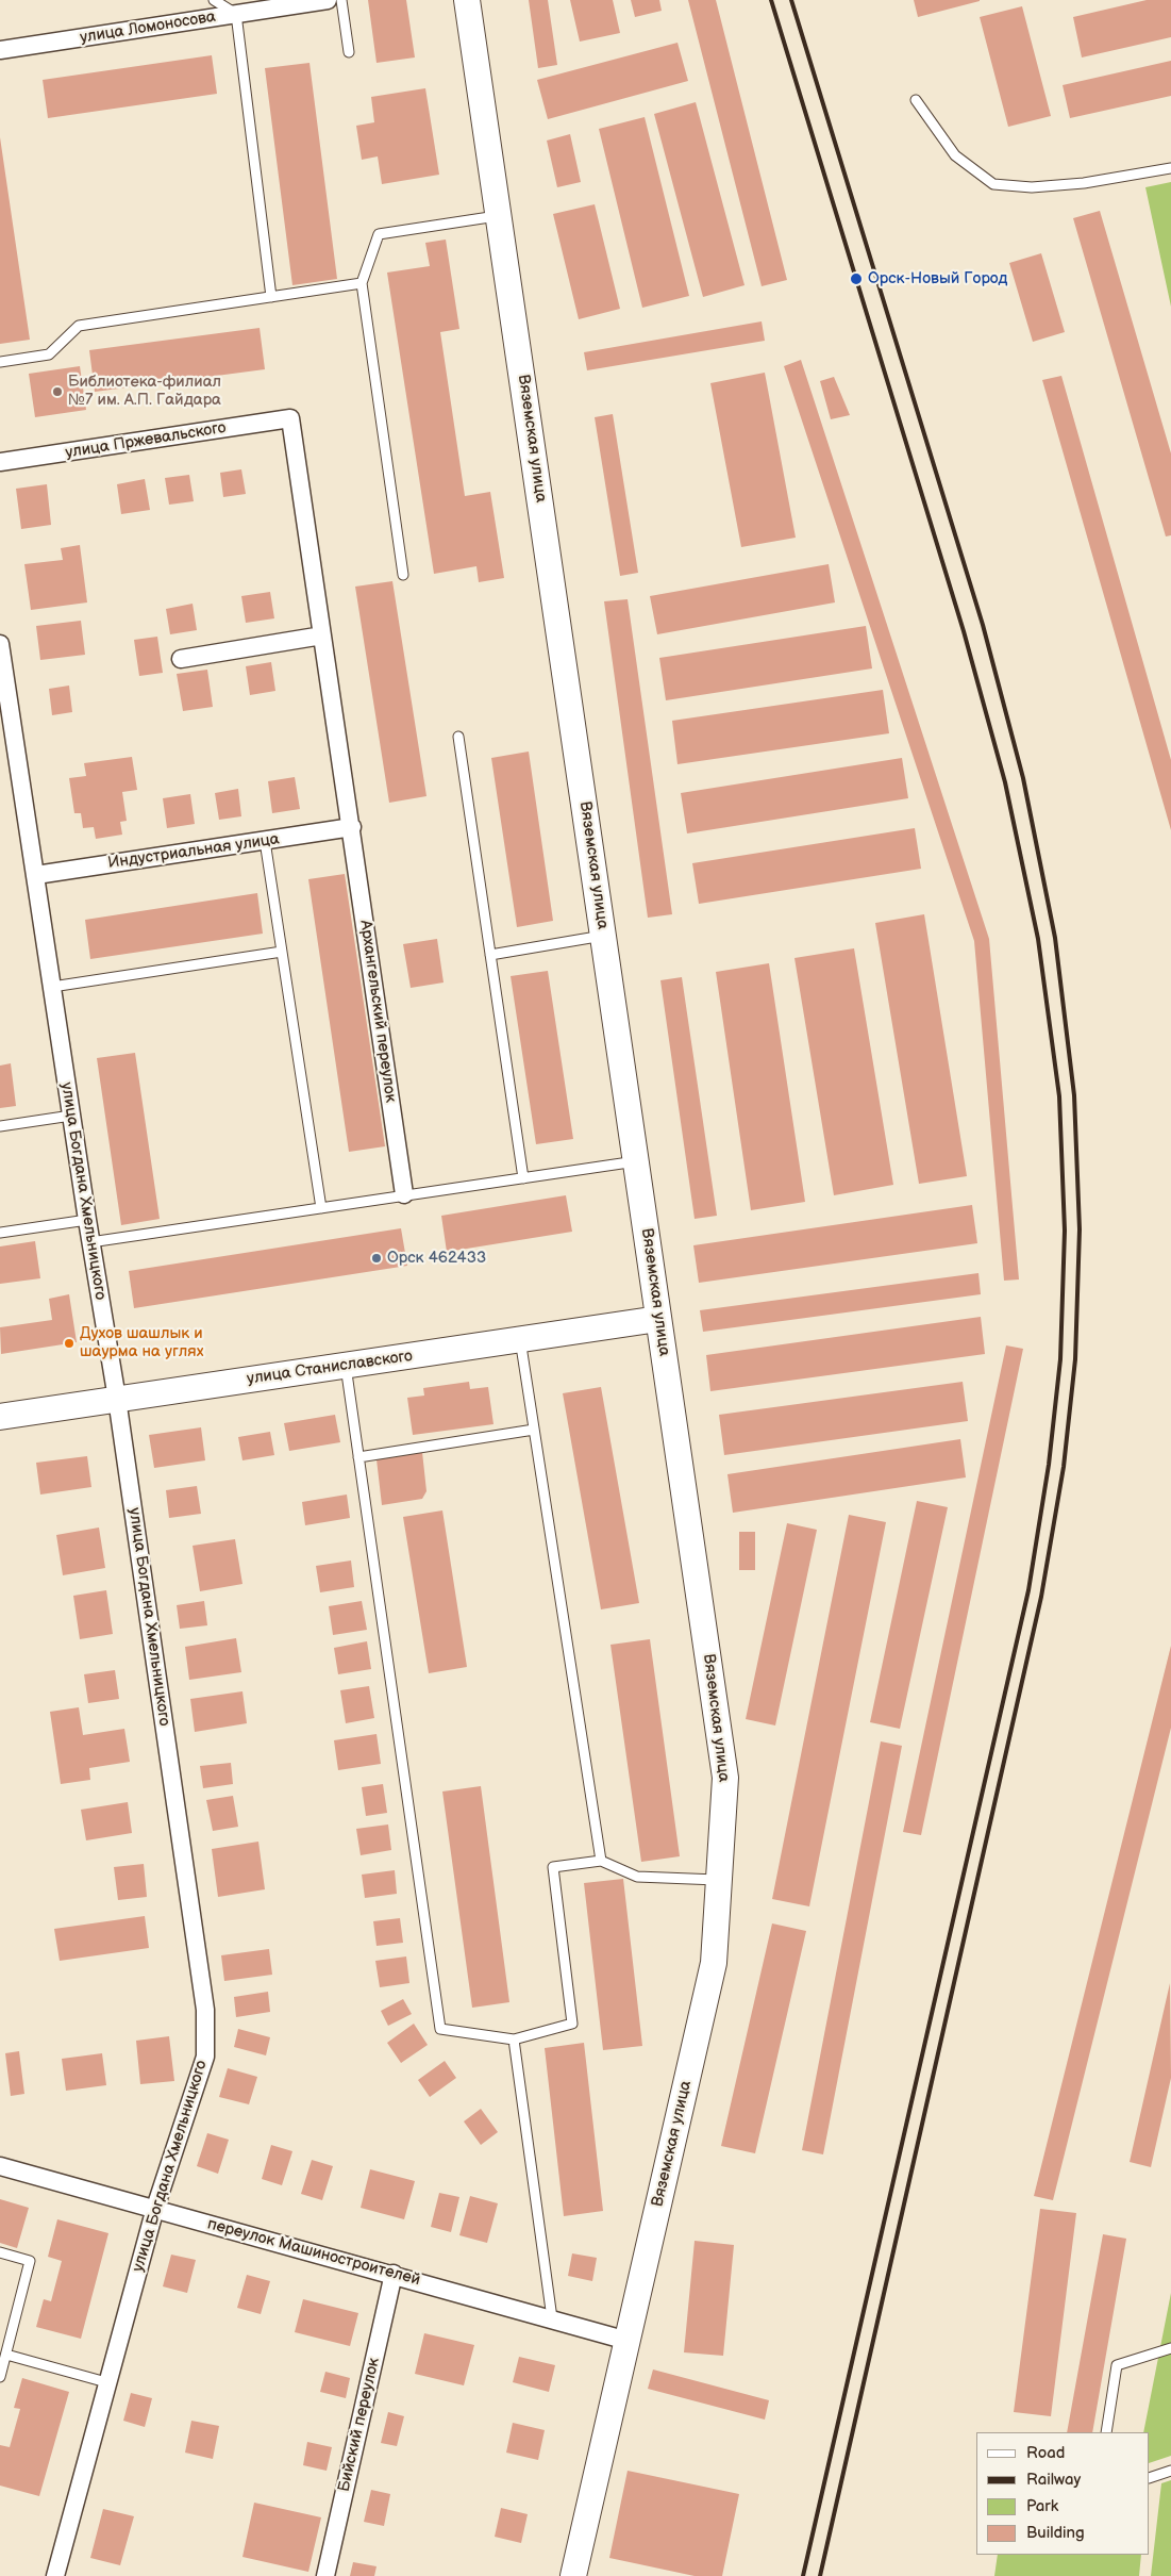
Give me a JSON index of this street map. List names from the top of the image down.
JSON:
{
  "streets": {
    "main road": ["Вяземская улица", "улица Станиславского"],
    "street": [
      "улица Ломоносова",
      "улица Пржевальского",
      "Индустриальная улица",
      "Архангельский переулок",
      "улица Богдана Хмельницкого",
      "переулок Машиностроителей",
      "Бийский переулок"
    ]
  },
  "crossings": [
    ["Вяземская улица", "улица Станиславского"],
    ["Вяземская улица", "переулок Машиностроителей"],
    ["улица Пржевальского", "Архангельский переулок"],
    ["Индустриальная улица", "Архангельский переулок"],
    ["Индустриальная улица", "улица Богдана Хмельницкого"],
    ["улица Богдана Хмельницкого", "улица Станиславского"],
    ["улица Богдана Хмельницкого", "переулок Машиностроителей"],
    ["переулок Машиностроителей", "Бийский переулок"]
  ],
  "places": [
    "Орск-Новый Город",
    "Библиотека-филиал №7 им. А.П. Гайдара",
    "Орск 462433",
    "Духов шашлык и шаурма на углях"
  ],
  "legend": [
    "Road",
    "Railway",
    "Park",
    "Building"
  ]
}
